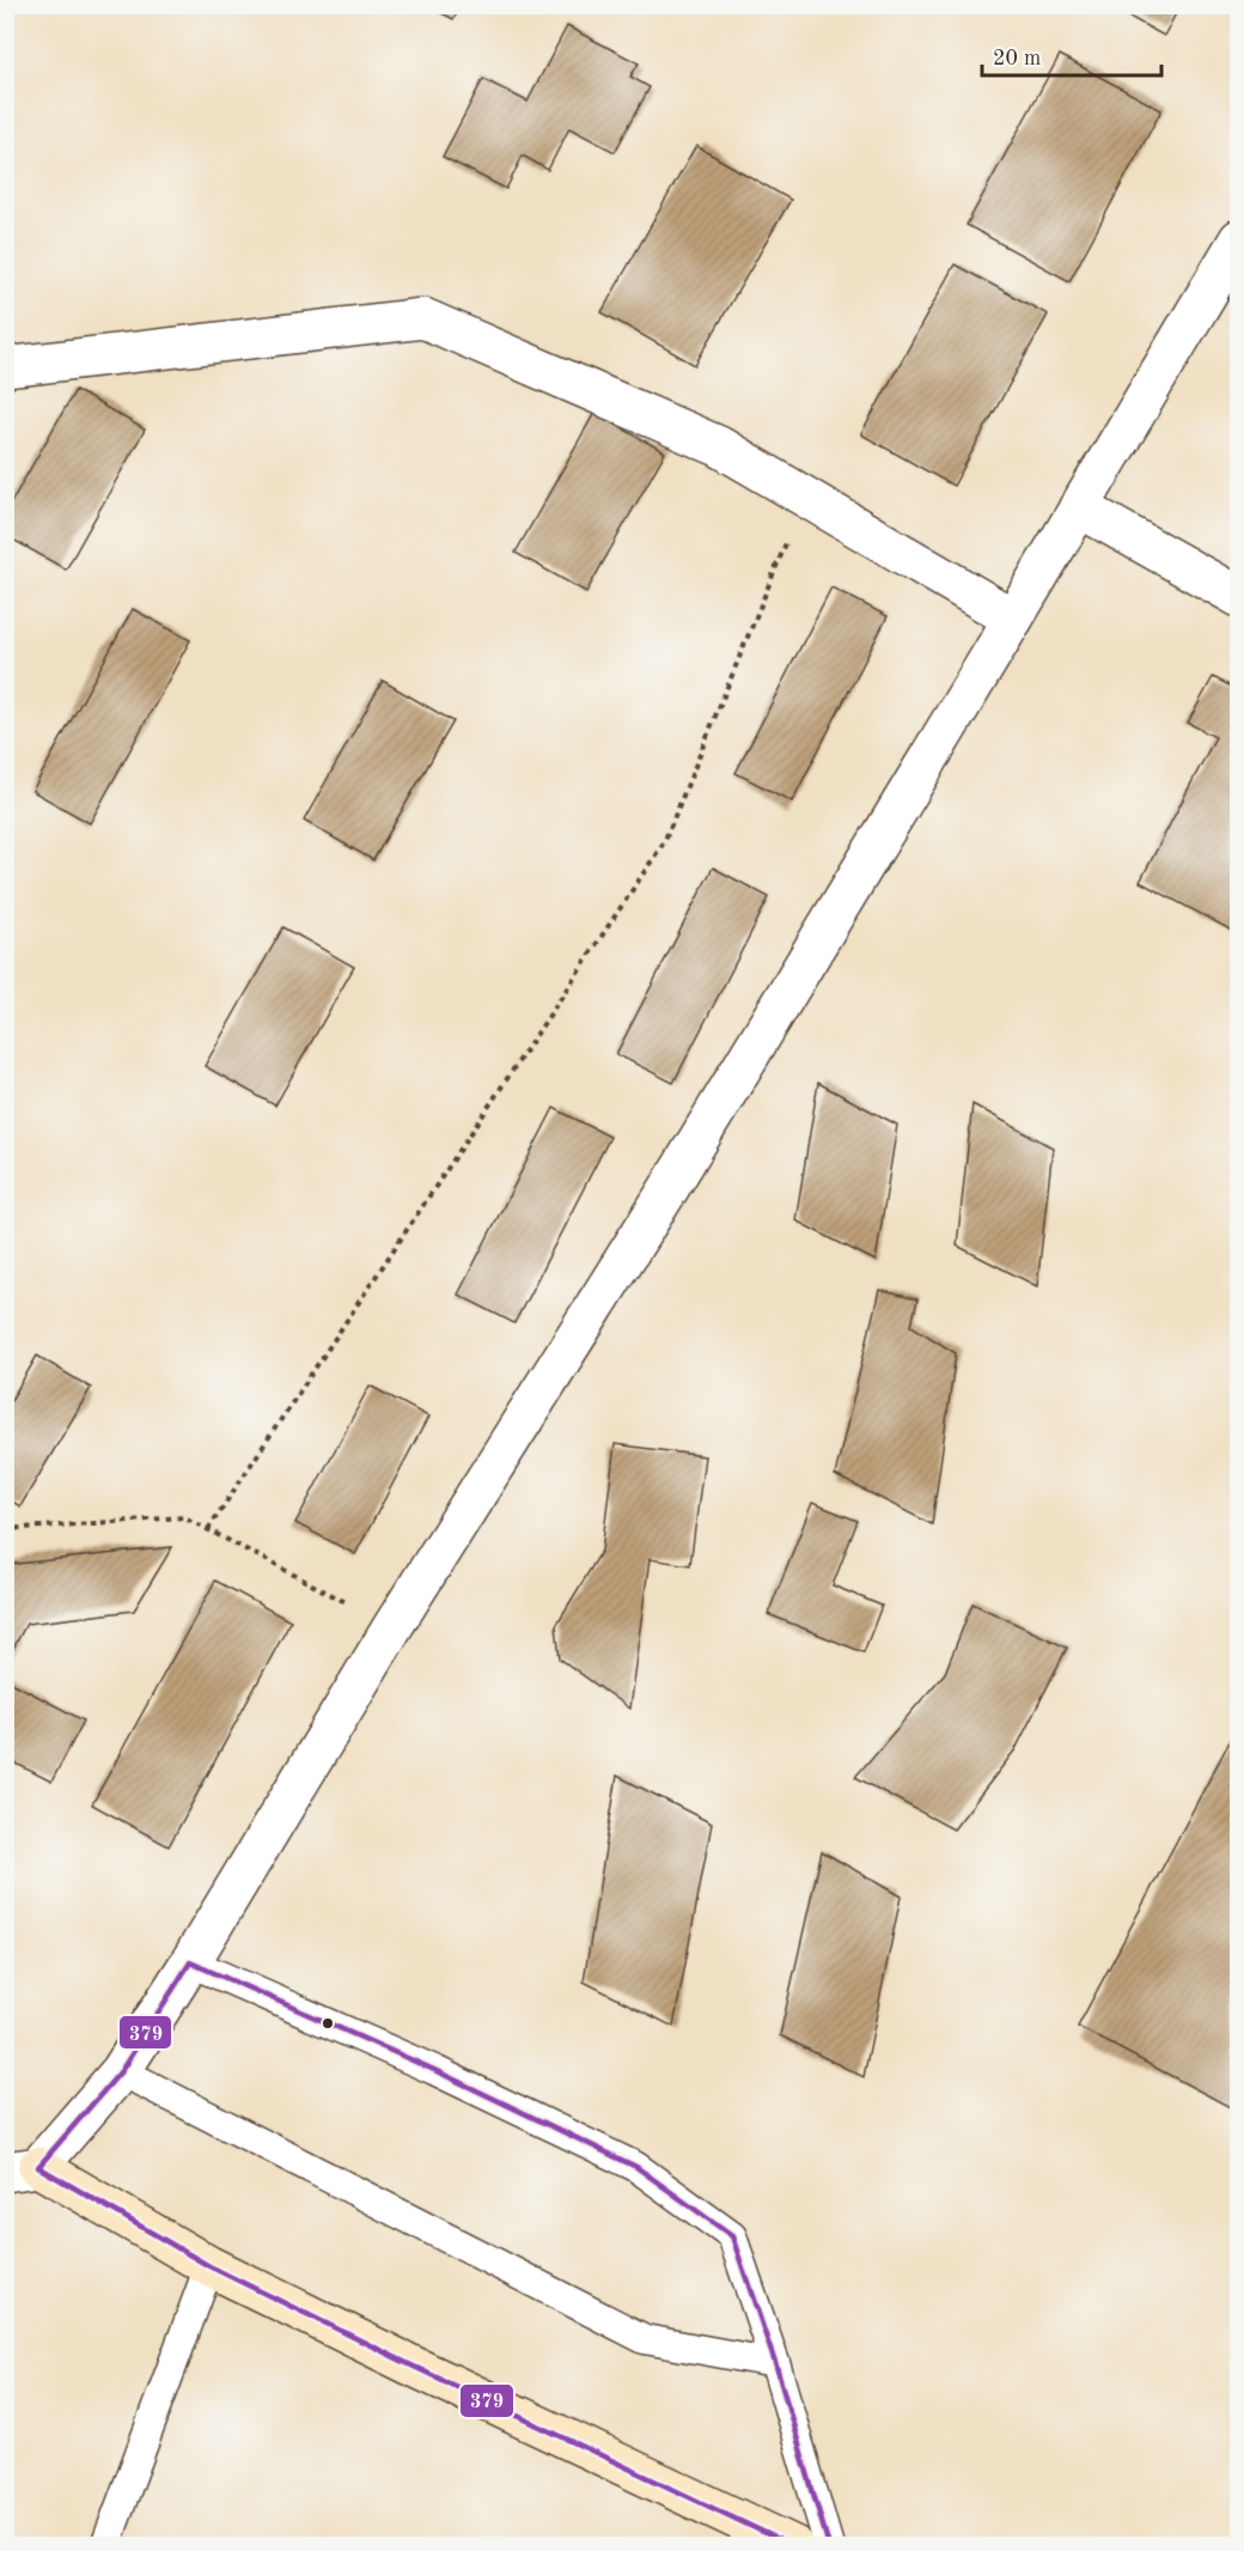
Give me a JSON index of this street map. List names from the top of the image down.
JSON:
{
  "lines": ["transit line 379"],
  "scale_bar": "20 m"
}
